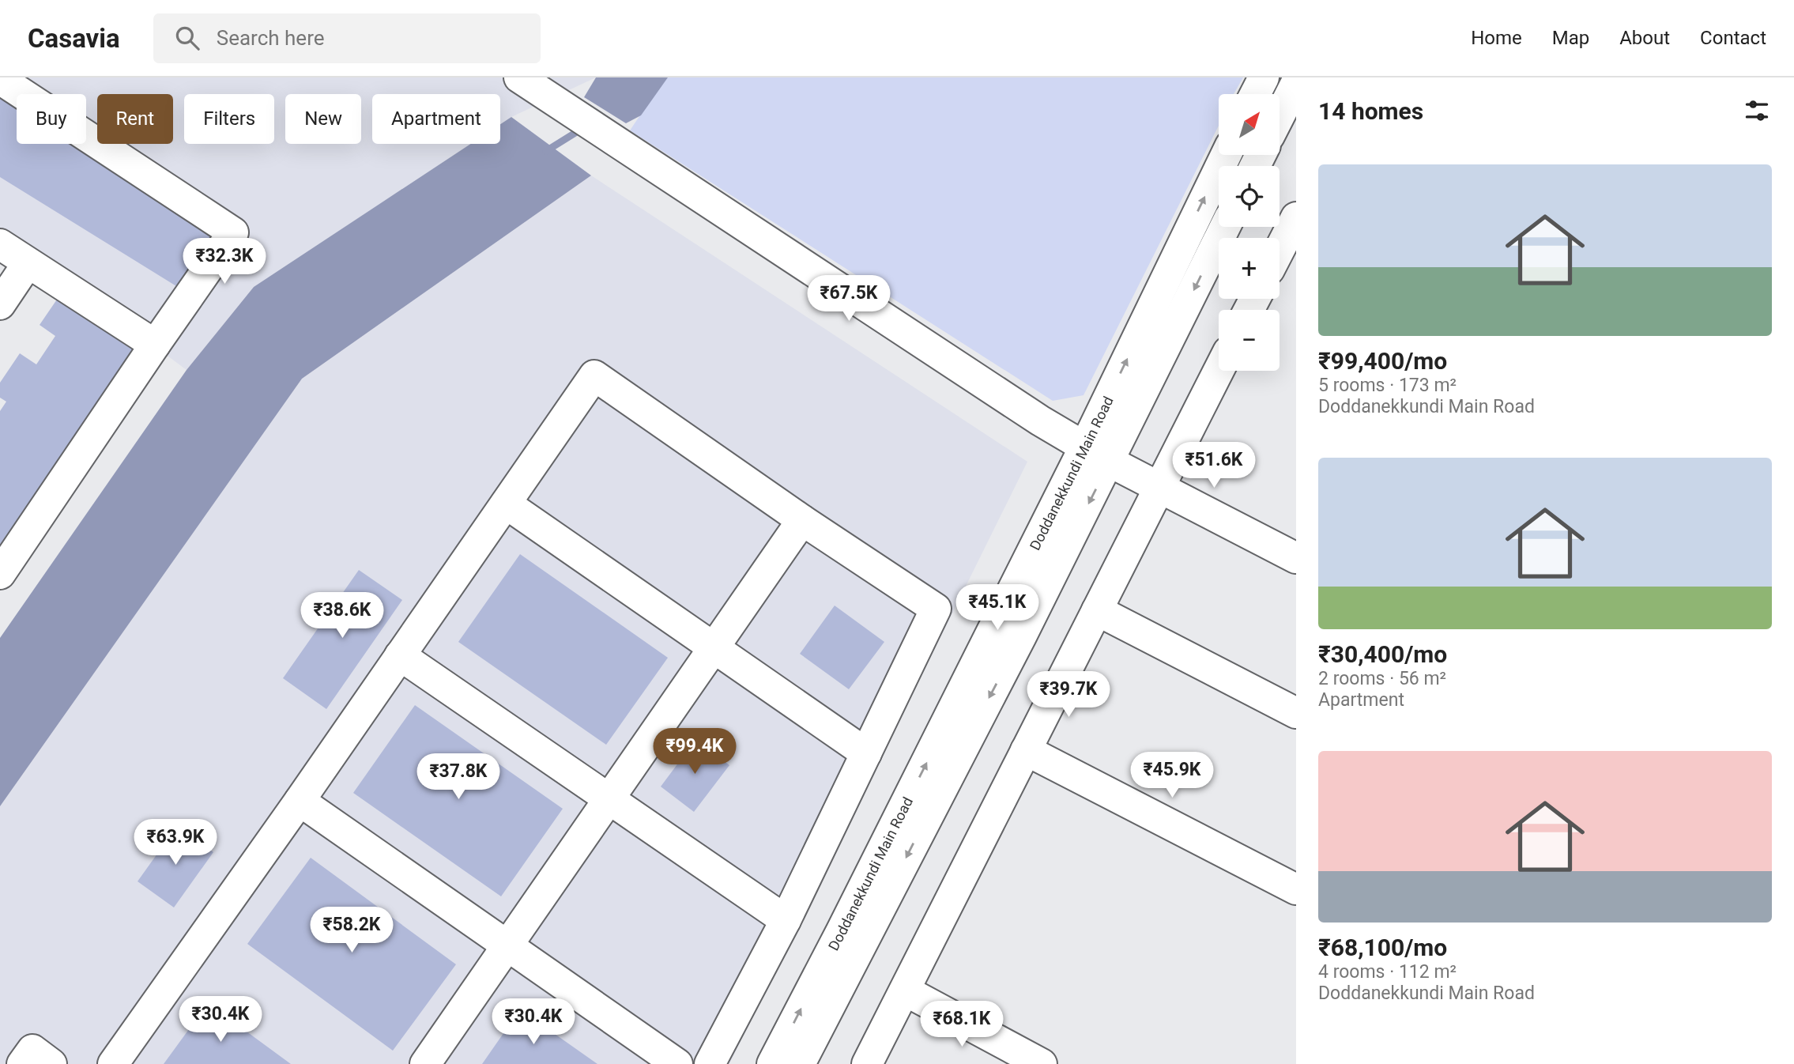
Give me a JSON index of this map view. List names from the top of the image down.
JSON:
{
  "streets": {
    "street": ["Doddanekkundi Main Road"]
  },
  "north": "top right",
  "page": {
    "header": "Casavia",
    "search": "Search here",
    "nav": [
      "Home",
      "Map",
      "About",
      "Contact"
    ],
    "heading": "14 homes",
    "map_buttons": ["+", "−"],
    "chip": [
      "Buy",
      "Rent",
      "Filters",
      "New",
      "Apartment"
    ],
    "list": [
      {
        "name": "₹99,400/mo",
        "note": "5 rooms · 173 m² · Doddanekkundi Main Road"
      },
      {
        "name": "₹30,400/mo",
        "note": "2 rooms · 56 m² · Apartment"
      },
      {
        "name": "₹68,100/mo",
        "note": "4 rooms · 112 m² · Doddanekkundi Main Road"
      }
    ],
    "price": [
      "₹32.3K",
      "₹67.5K",
      "₹51.6K",
      "₹45.1K",
      "₹38.6K",
      "₹39.7K",
      "₹99.4K",
      "₹45.9K",
      "₹37.8K",
      "₹63.9K",
      "₹58.2K",
      "₹30.4K",
      "₹30.4K",
      "₹68.1K"
    ]
  }
}
